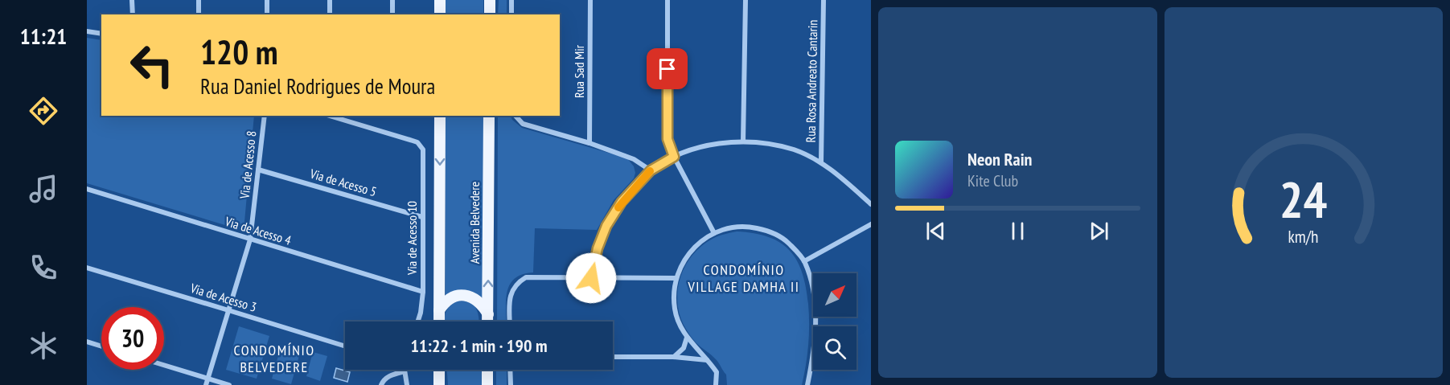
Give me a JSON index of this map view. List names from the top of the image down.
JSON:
{
  "streets": {
    "main road": ["Avenida Belvedere"],
    "street": [
      "Rua Sad Mir",
      "Rua Rosa Andreato Cantarin",
      "Via de Acesso 8",
      "Via de Acesso 5",
      "Via de Acesso 4",
      "Via de Acesso 10",
      "Via de Acesso 3"
    ]
  },
  "crossings": [
    ["Via de Acesso 8", "Via de Acesso 5"],
    ["Via de Acesso 8", "Via de Acesso 4"],
    ["Via de Acesso 8", "Via de Acesso 3"],
    ["Via de Acesso 5", "Via de Acesso 10"],
    ["Via de Acesso 4", "Via de Acesso 10"]
  ],
  "districts": ["CONDOMÍNIO VILLAGE DAMHA II", "CONDOMÍNIO BELVEDERE"],
  "north": "top right",
  "page": {
    "tabs": "11:21",
    "turn": ["120 m", "Rua Daniel Rodrigues de Moura"],
    "song": ["Neon Rain", "Kite Club"],
    "limit": "30",
    "trip": "11:22 · 1 min · 190 m",
    "gauge": ["24", "km/h"]
  }
}
